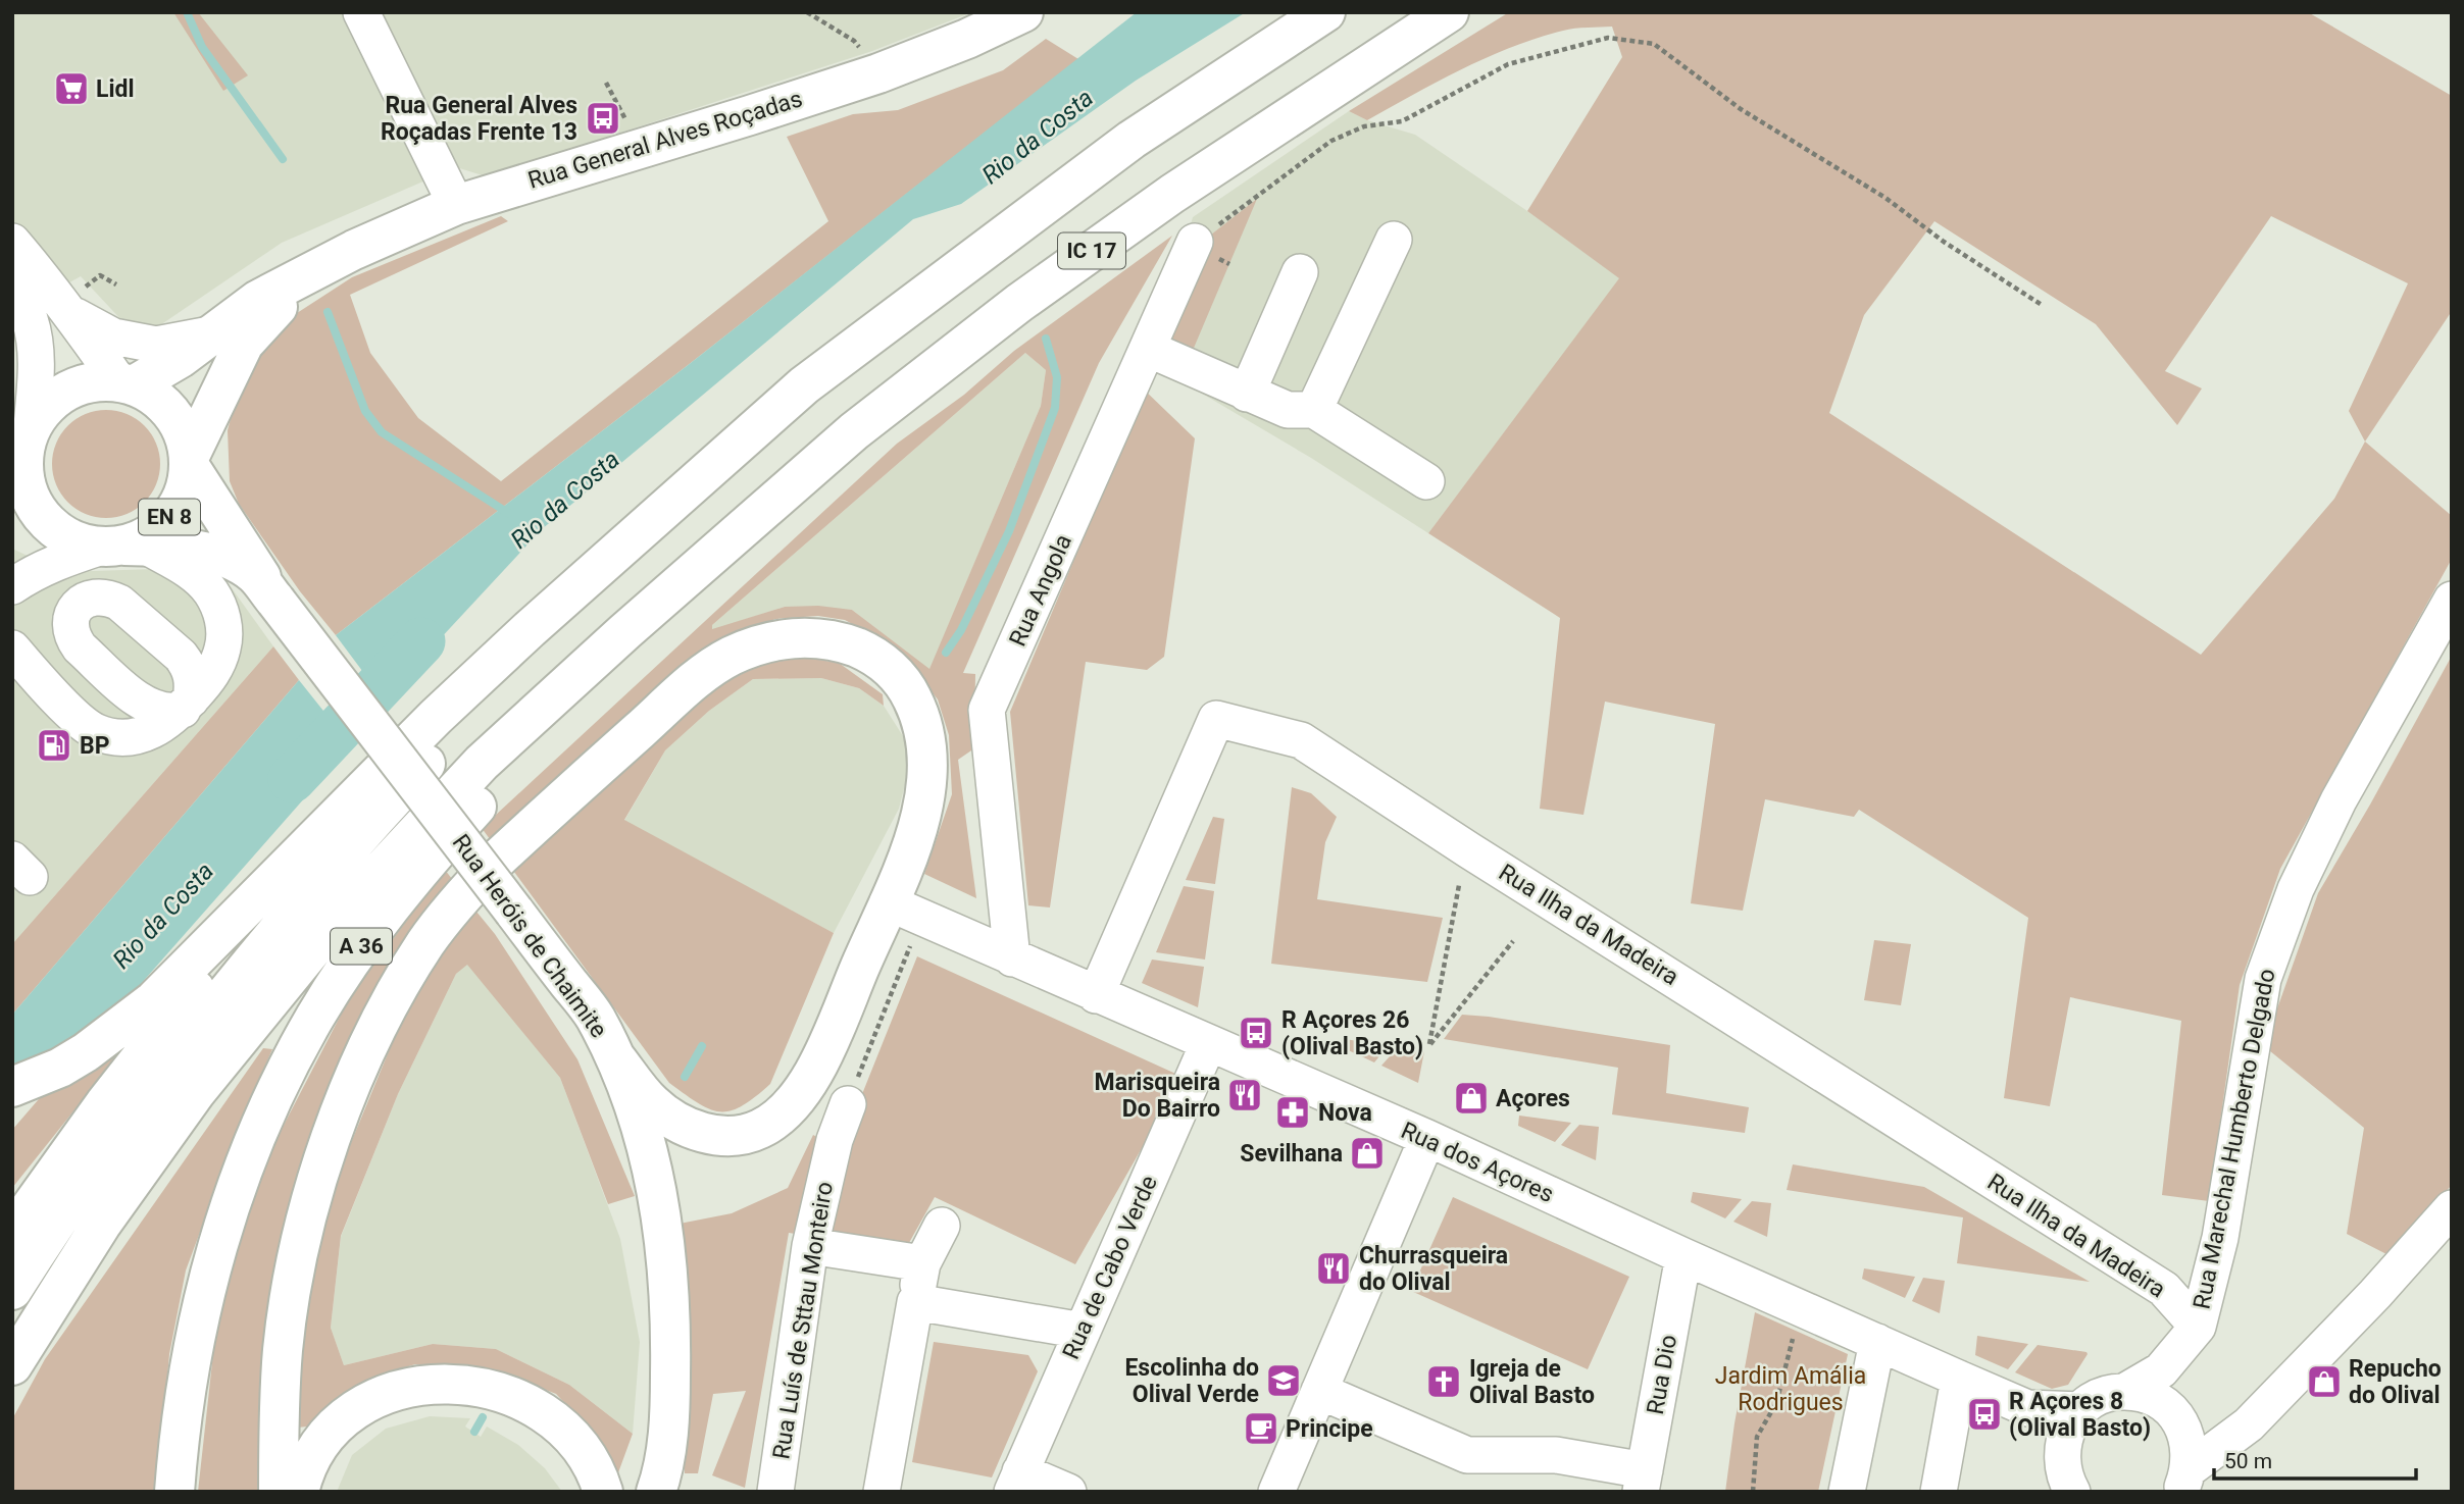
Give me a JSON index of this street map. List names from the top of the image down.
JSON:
{
  "streets": {
    "main road": [
      "Rua General Alves Roçadas",
      "IC 17",
      "EN 8",
      "Rua Heróis de Chaimite",
      "A 36"
    ],
    "street": [
      "Rua Angola",
      "Rua Ilha da Madeira",
      "Rua Marechal Humberto Delgado",
      "Rua dos Açores",
      "Rua de Cabo Verde",
      "Rua Luís de Sttau Monteiro",
      "Rua Dio"
    ]
  },
  "crossings": [
    ["Rua General Alves Roçadas", "Rua Heróis de Chaimite"],
    ["IC 17", "A 36"],
    ["Rua Angola", "Rua dos Açores"],
    ["Rua Ilha da Madeira", "Rua Marechal Humberto Delgado"],
    ["Rua Ilha da Madeira", "Rua dos Açores"],
    ["Rua Marechal Humberto Delgado", "Rua dos Açores"],
    ["Rua dos Açores", "Rua de Cabo Verde"],
    ["Rua dos Açores", "Rua Dio"]
  ],
  "water": ["Rio da Costa"],
  "parks": ["Jardim Amália Rodrigues"],
  "places": {
    "supermarket": ["Lidl"],
    "bus stop": ["Rua General Alves Roçadas Frente 13", "R Açores 26 (Olival Basto)", "R Açores 8 (Olival Basto)"],
    "fuel station": ["BP"],
    "restaurant": ["Marisqueira Do Bairro", "Churrasqueira do Olival"],
    "shop": ["Açores", "Sevilhana", "Repucho do Olival"],
    "pharmacy": ["Nova"],
    "school or university": ["Escolinha do Olival Verde"],
    "church": ["Igreja de Olival Basto"],
    "cafe": ["Principe"]
  },
  "scale_bar": "50 m"
}
